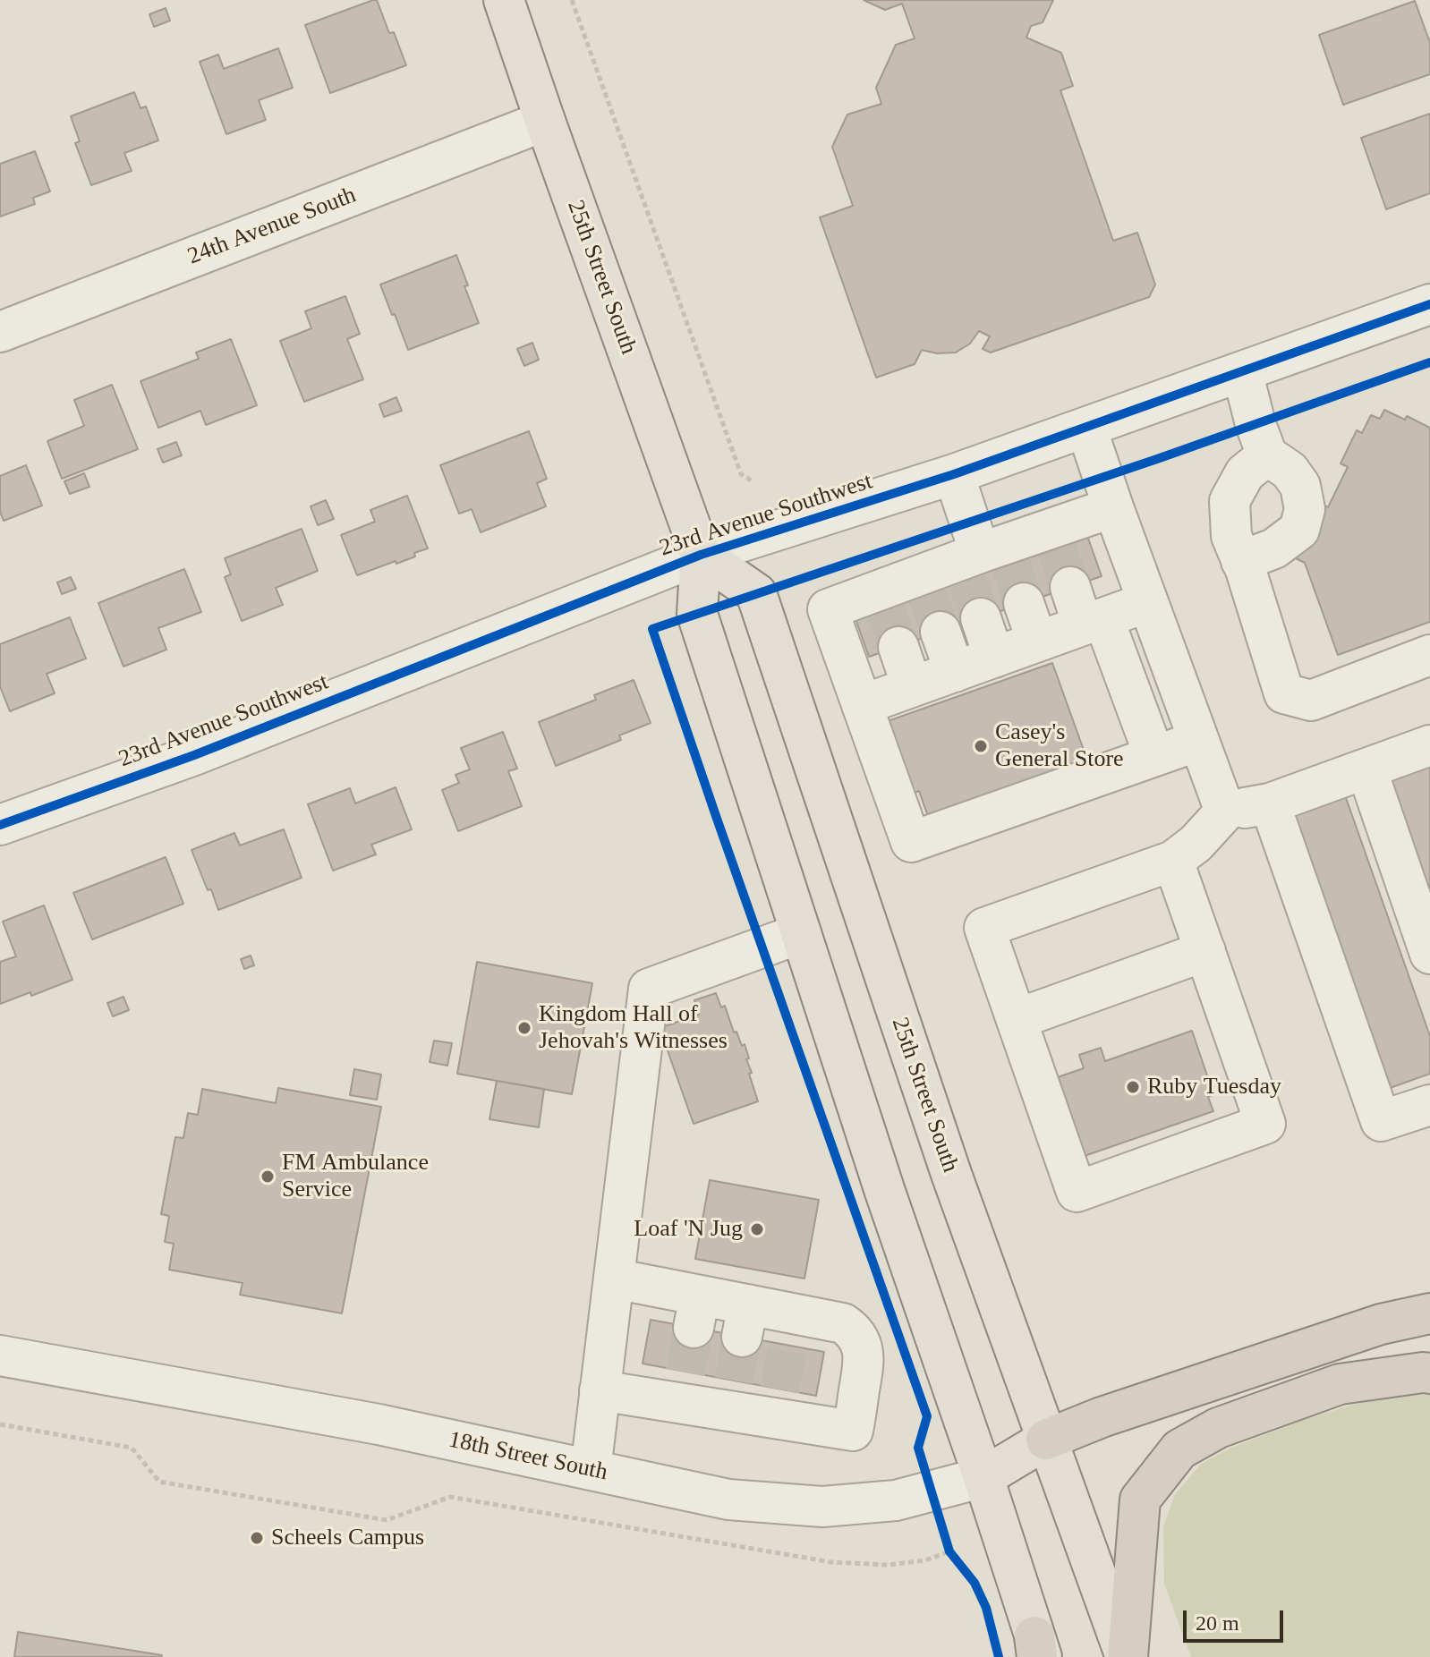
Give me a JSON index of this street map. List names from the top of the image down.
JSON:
{
  "streets": {
    "main road": ["25th Street South", "18th Street South"],
    "street": ["24th Avenue South", "23rd Avenue Southwest"]
  },
  "crossings": [
    ["24th Avenue South", "25th Street South"],
    ["25th Street South", "23rd Avenue Southwest"],
    ["25th Street South", "18th Street South"]
  ],
  "places": [
    "Casey's General Store",
    "Kingdom Hall of Jehovah's Witnesses",
    "Ruby Tuesday",
    "FM Ambulance Service",
    "Loaf 'N Jug",
    "Scheels Campus"
  ],
  "scale_bar": "20 m"
}
